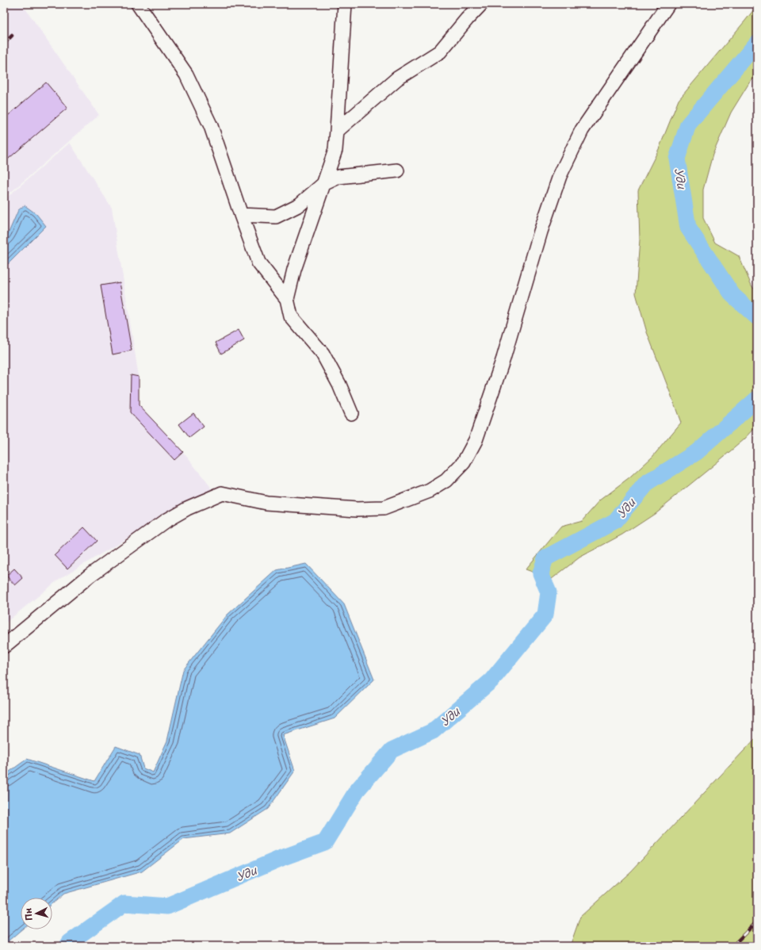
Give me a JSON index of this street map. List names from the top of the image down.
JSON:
{
  "water": ["Уди"],
  "north": "left"
}
